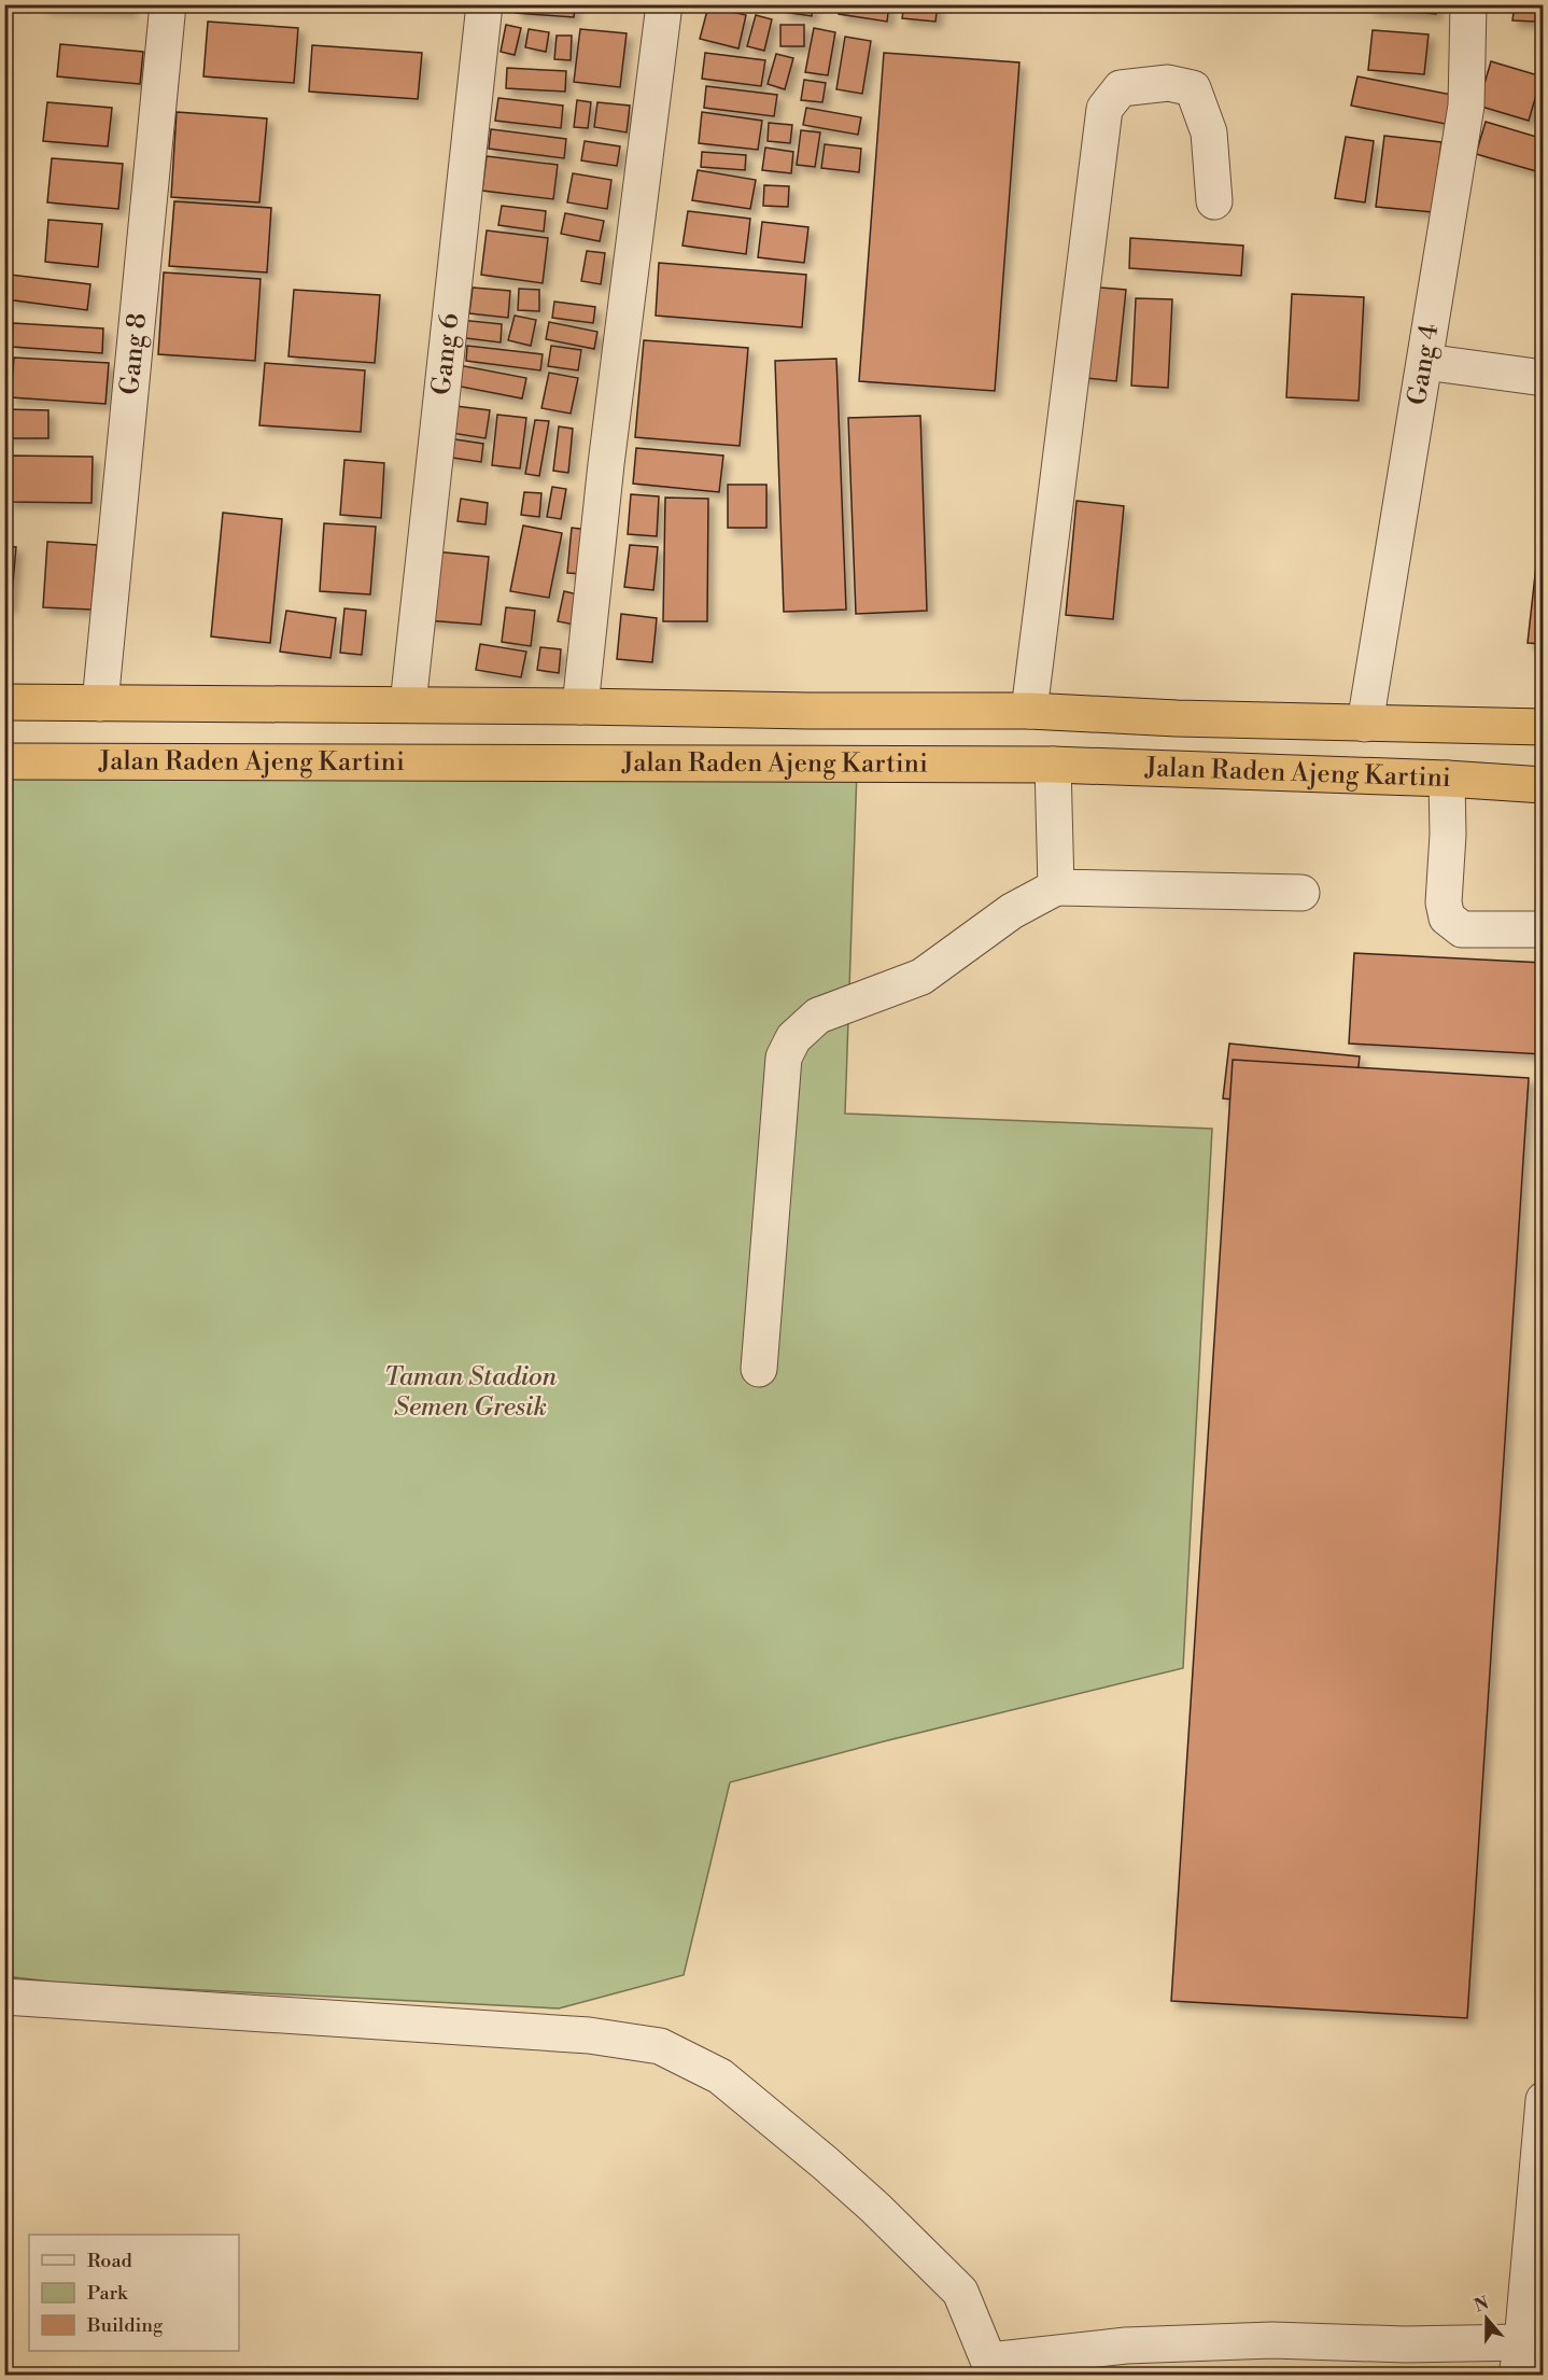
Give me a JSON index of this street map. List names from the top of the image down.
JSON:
{
  "streets": {
    "highway": ["Jalan Raden Ajeng Kartini"],
    "street": ["Gang 8", "Gang 6", "Gang 4"]
  },
  "crossings": [
    ["Gang 8", "Jalan Raden Ajeng Kartini"],
    ["Gang 6", "Jalan Raden Ajeng Kartini"],
    ["Gang 4", "Jalan Raden Ajeng Kartini"]
  ],
  "parks": ["Taman Stadion Semen Gresik"],
  "legend": ["Road", "Park", "Building"],
  "north": "top"
}
